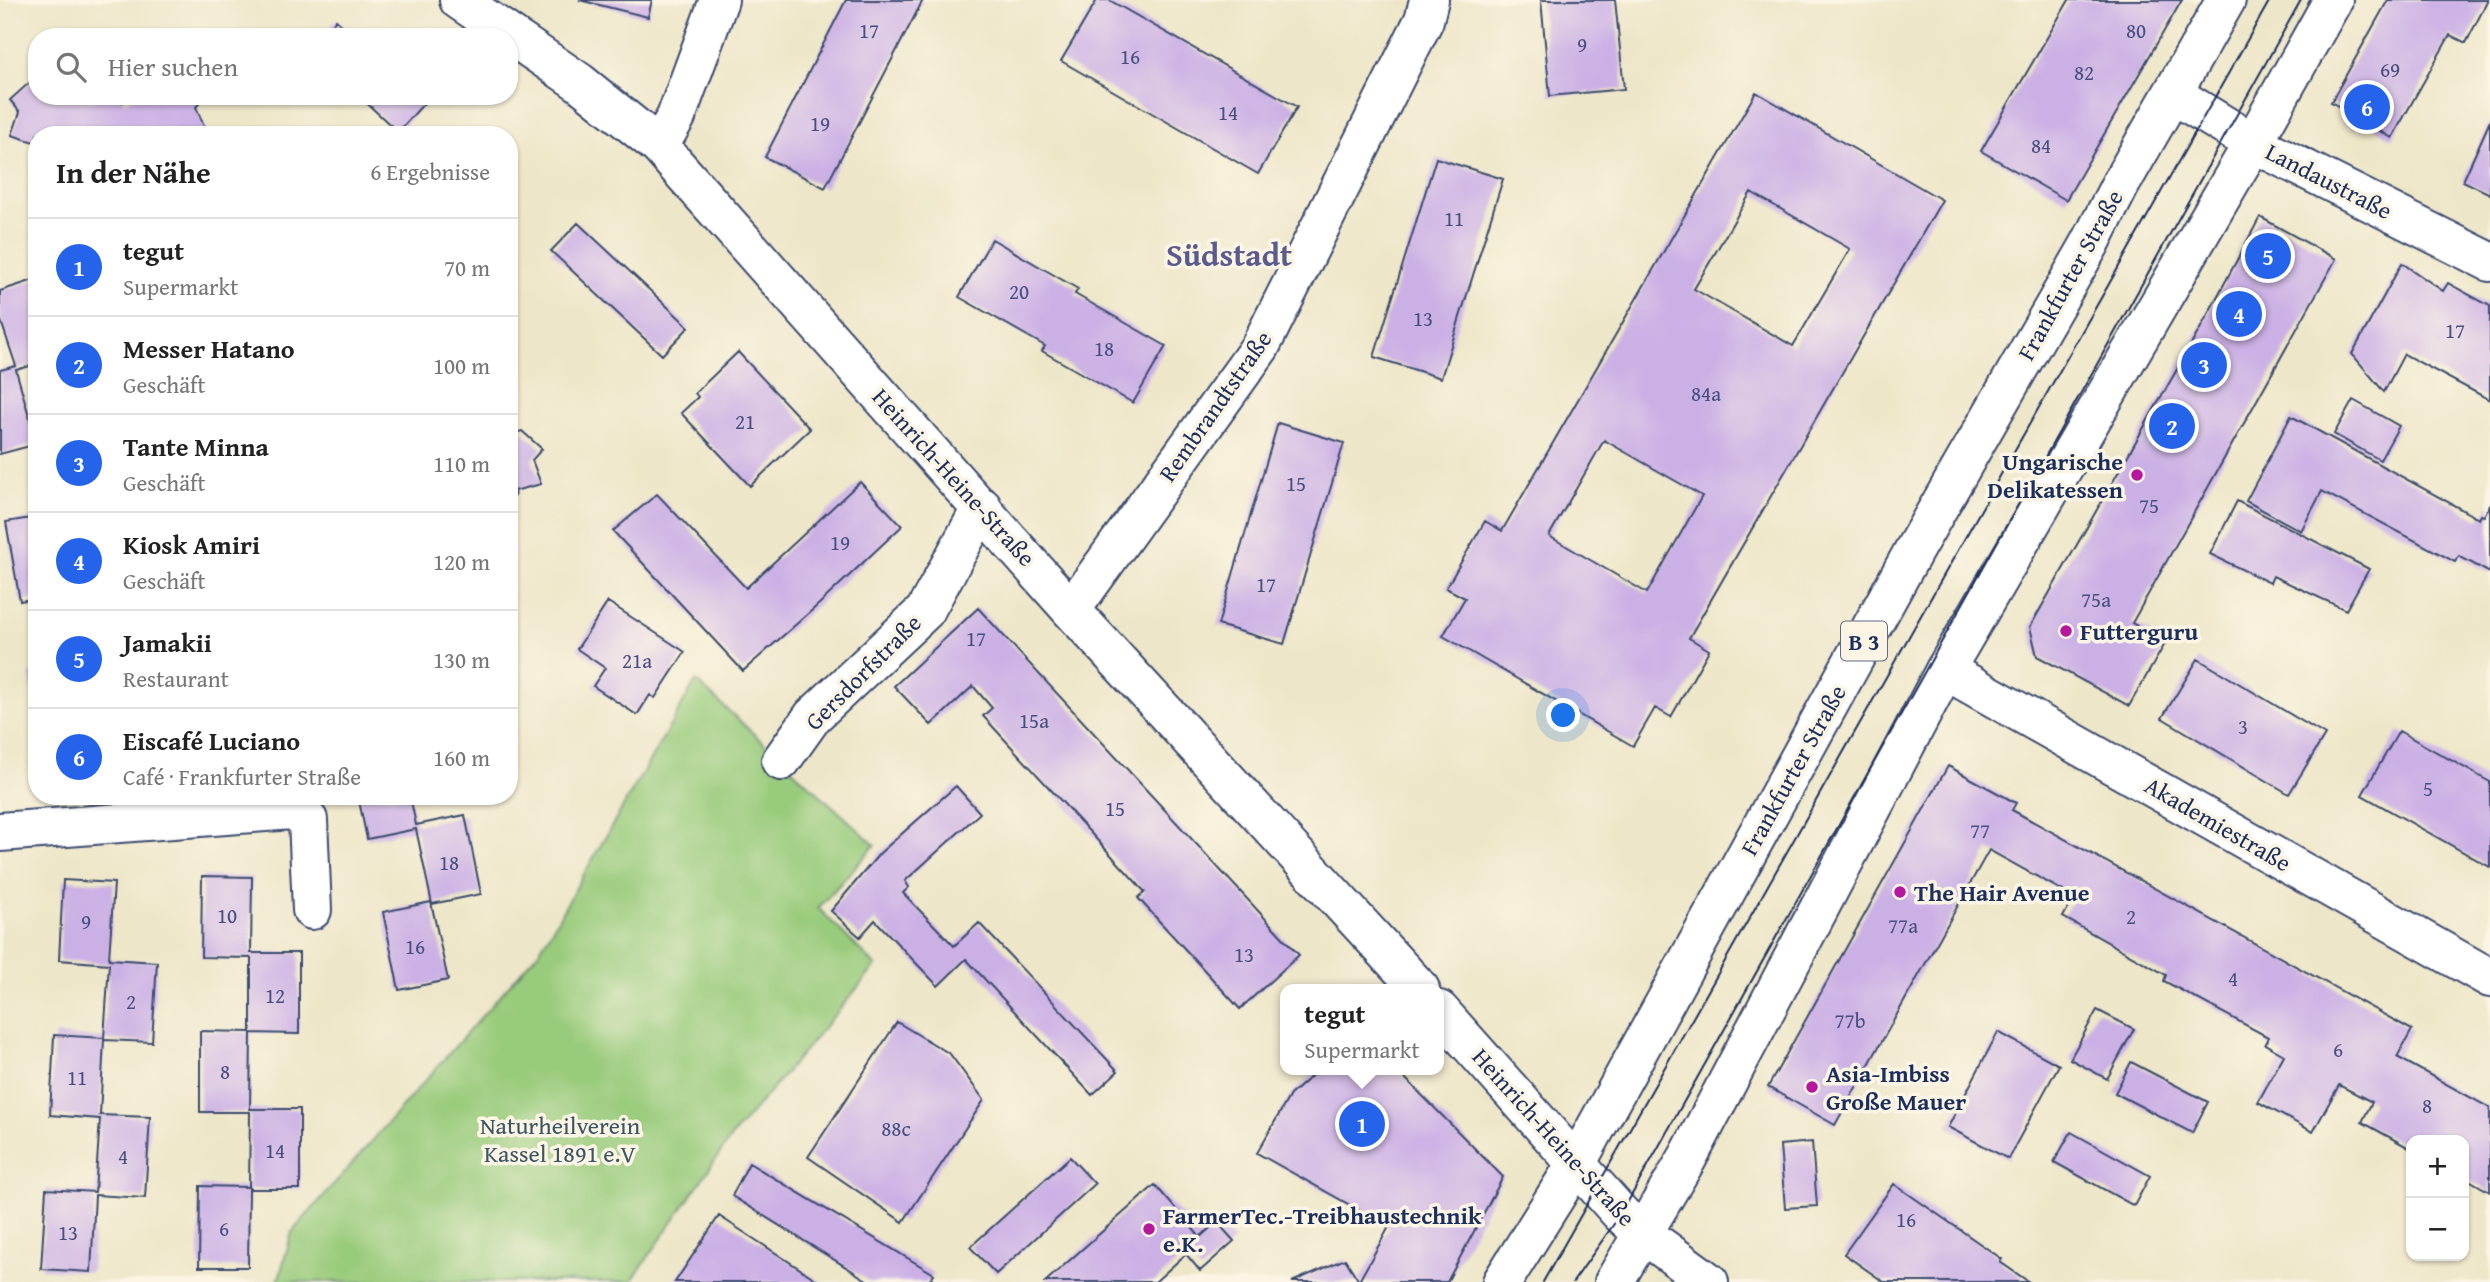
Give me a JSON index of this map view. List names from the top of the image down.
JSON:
{
  "streets": {
    "street": [
      "Landaustraße",
      "Frankfurter Straße",
      "Rembrandtstraße",
      "Heinrich-Heine-Straße",
      "B 3",
      "Gersdorfstraße",
      "Akademiestraße"
    ]
  },
  "crossings": [
    ["Landaustraße", "Frankfurter Straße"],
    ["Frankfurter Straße", "Heinrich-Heine-Straße"],
    ["Rembrandtstraße", "Heinrich-Heine-Straße"],
    ["Heinrich-Heine-Straße", "Gersdorfstraße"]
  ],
  "districts": ["Südstadt"],
  "parks": ["Naturheilverein Kassel 1891 e.V"],
  "places": [
    "Ungarische Delikatessen",
    "Futterguru",
    "The Hair Avenue",
    "Asia-Imbiss Große Mauer",
    "FarmerTec.-Treibhaustechnik e.K."
  ],
  "house_numbers": [
    "17",
    "80",
    "9",
    "16",
    "69",
    "82",
    "14",
    "19",
    "84",
    "11",
    "20",
    "13",
    "17",
    "18",
    "84a",
    "21",
    "15",
    "75",
    "19",
    "17",
    "75a",
    "17",
    "21a",
    "15a",
    "3",
    "5",
    "15",
    "77",
    "18",
    "10",
    "2",
    "9",
    "77a",
    "16",
    "13",
    "4",
    "12",
    "2",
    "77b",
    "6",
    "8",
    "11",
    "8",
    "88c",
    "14",
    "4",
    "16",
    "6",
    "13"
  ],
  "page": {
    "search": "Hier suchen",
    "pins": [
      "6",
      "5",
      "4",
      "3",
      "2",
      "1"
    ],
    "heading": ["In der Nähe", "6 Ergebnisse"],
    "list": [
      {
        "mark": "1",
        "name": "tegut",
        "note": "Supermarkt",
        "value": "70 m"
      },
      {
        "mark": "2",
        "name": "Messer Hatano",
        "note": "Geschäft",
        "value": "100 m"
      },
      {
        "mark": "3",
        "name": "Tante Minna",
        "note": "Geschäft",
        "value": "110 m"
      },
      {
        "mark": "4",
        "name": "Kiosk Amiri",
        "note": "Geschäft",
        "value": "120 m"
      },
      {
        "mark": "5",
        "name": "Jamakii",
        "note": "Restaurant",
        "value": "130 m"
      },
      {
        "mark": "6",
        "name": "Eiscafé Luciano",
        "note": "Café · Frankfurter Straße",
        "value": "160 m"
      }
    ],
    "popup": ["tegut", "Supermarkt"],
    "map_buttons": ["+", "−"]
  }
}
